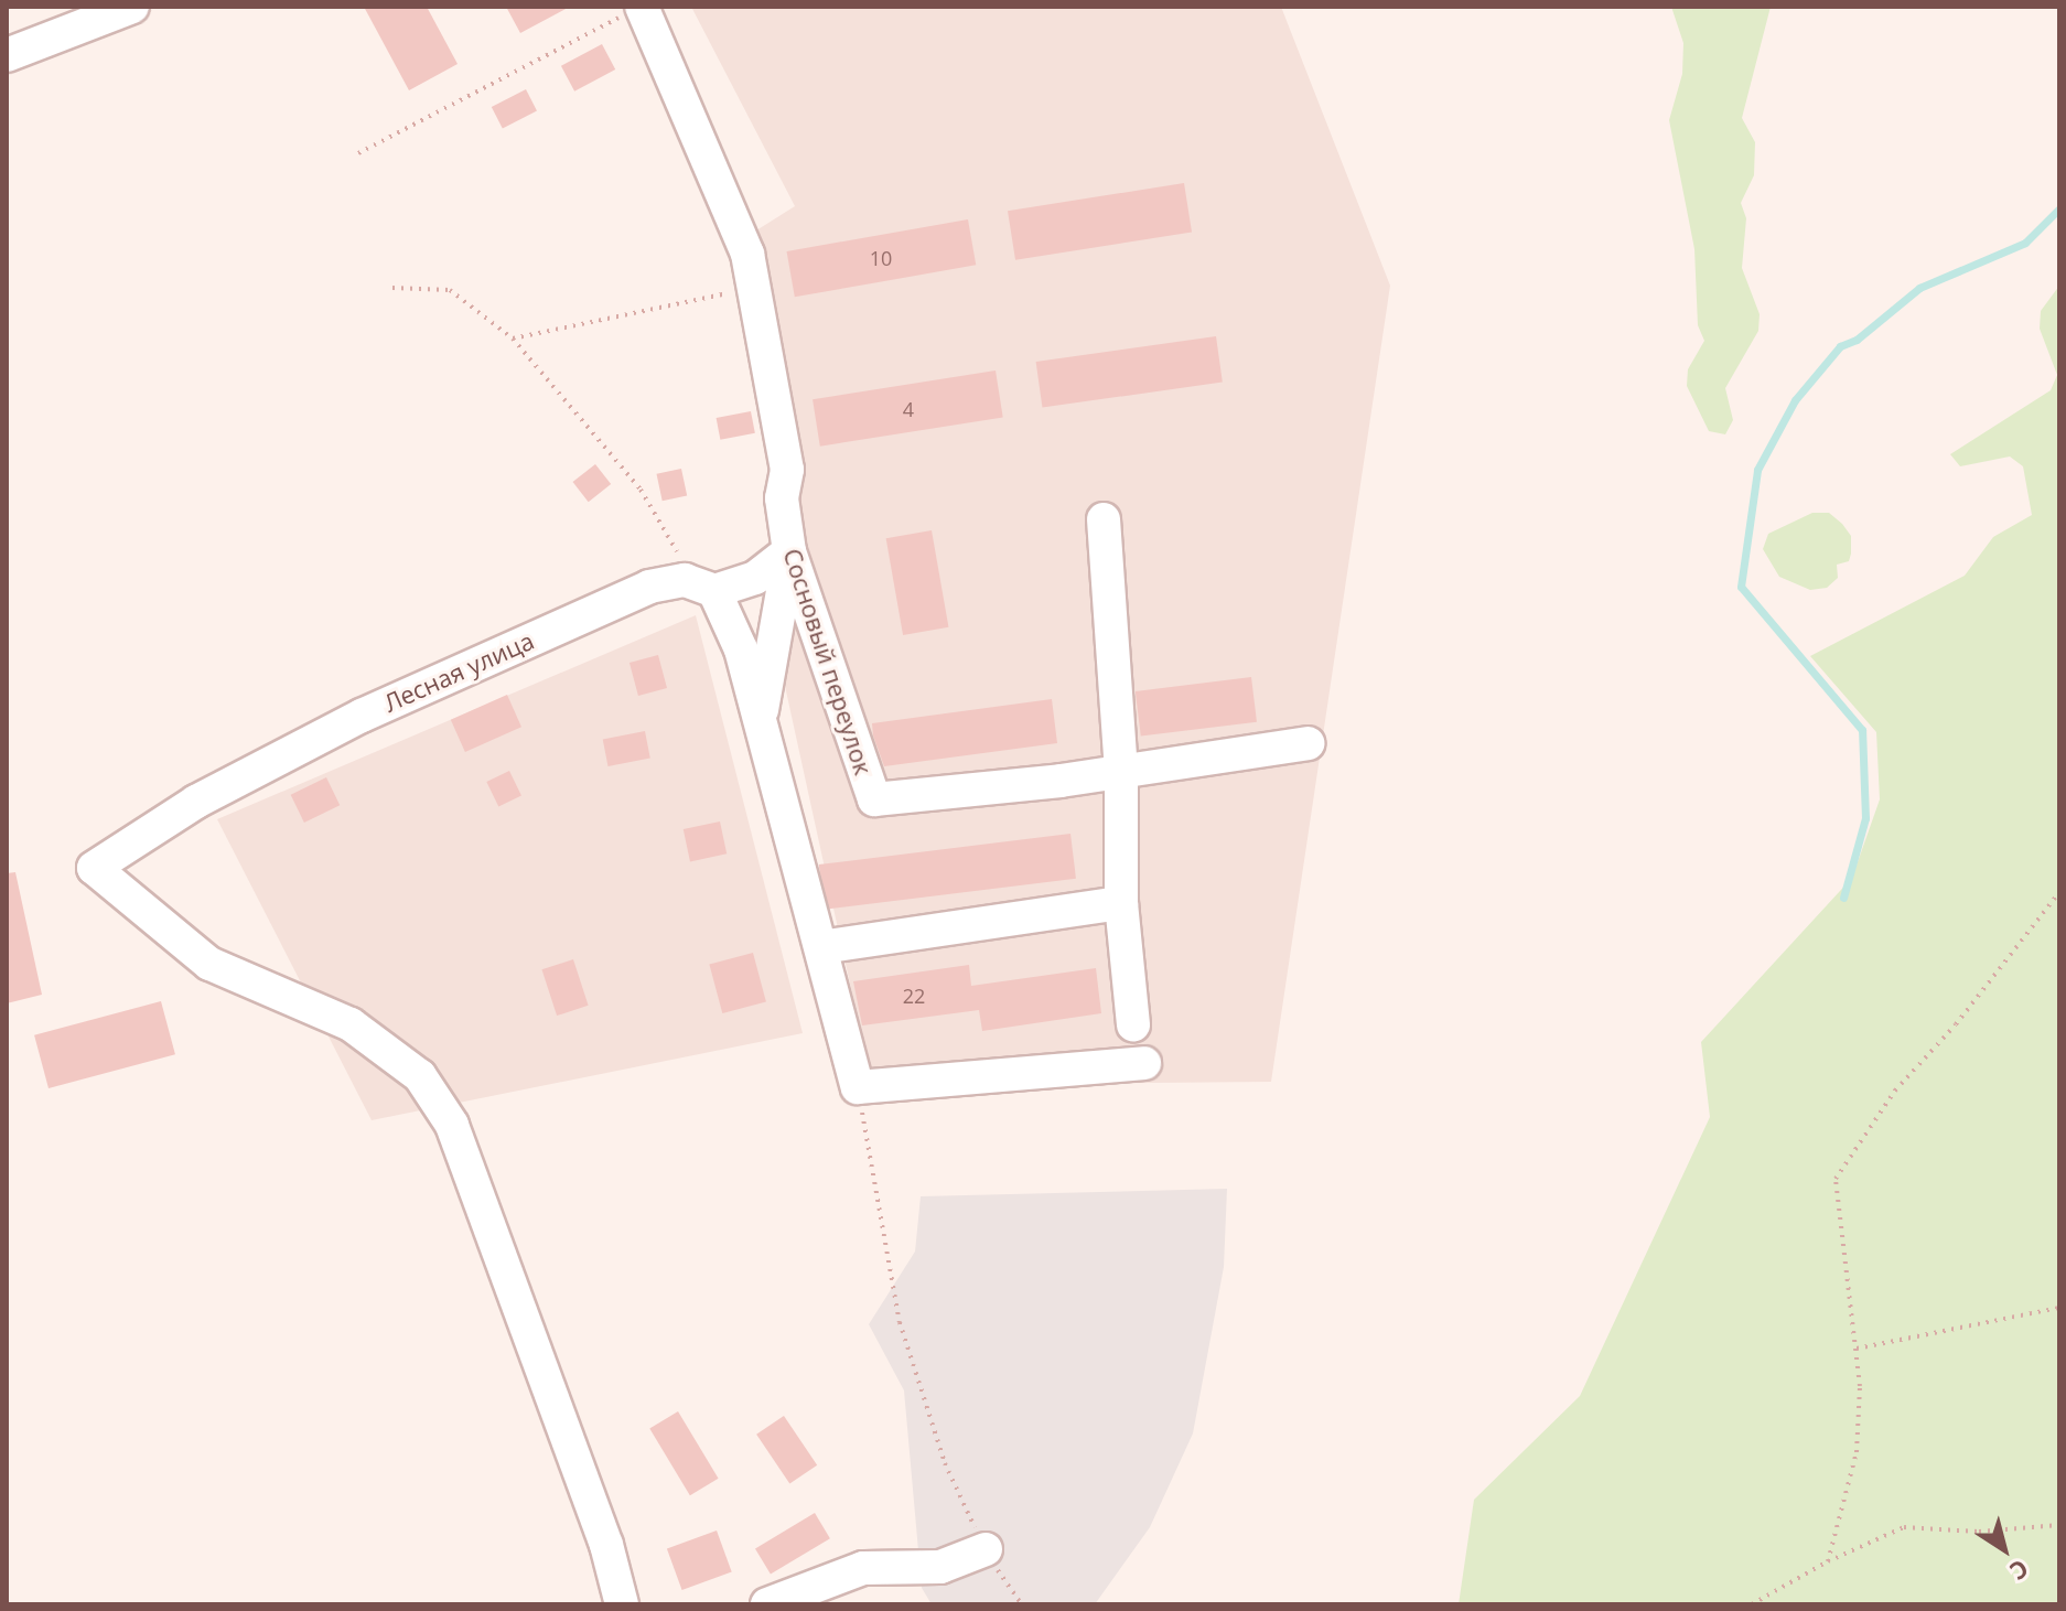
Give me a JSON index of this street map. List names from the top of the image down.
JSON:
{
  "streets": {
    "street": ["Сосновый переулок", "Лесная улица"]
  },
  "crossings": [
    ["Сосновый переулок", "Лесная улица"]
  ],
  "house_numbers": ["10", "4", "22"],
  "north": "bottom right"
}
